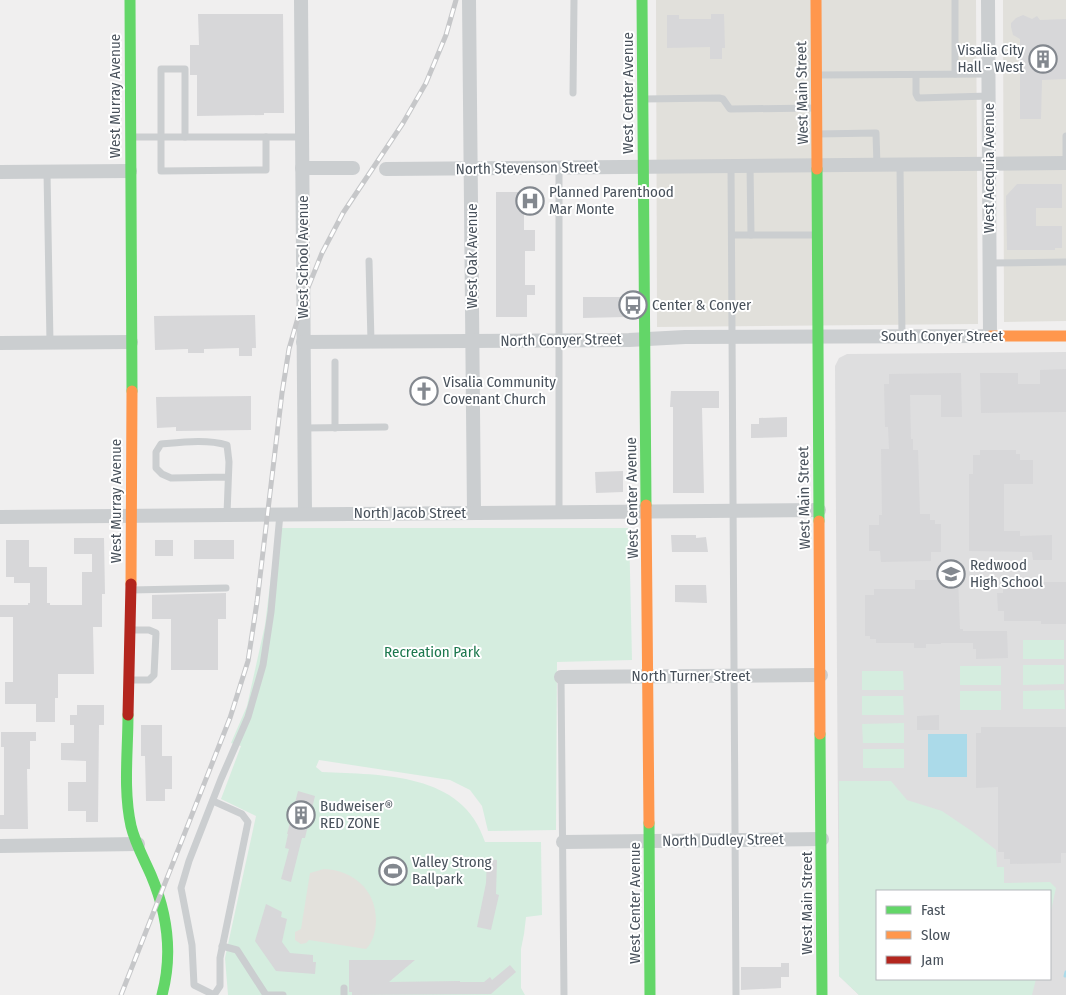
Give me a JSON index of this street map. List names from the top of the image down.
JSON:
{
  "streets": {
    "street": [
      "West Center Avenue",
      "West Main Street",
      "West Murray Avenue",
      "North Stevenson Street",
      "West Acequia Avenue",
      "West Oak Avenue",
      "West School Avenue",
      "South Conyer Street",
      "North Conyer Street",
      "North Jacob Street",
      "North Turner Street",
      "North Dudley Street"
    ]
  },
  "crossings": [
    ["West Center Avenue", "North Stevenson Street"],
    ["West Center Avenue", "North Conyer Street"],
    ["West Center Avenue", "North Jacob Street"],
    ["West Center Avenue", "North Turner Street"],
    ["West Center Avenue", "North Dudley Street"],
    ["West Main Street", "North Stevenson Street"],
    ["West Main Street", "South Conyer Street"],
    ["West Main Street", "North Conyer Street"],
    ["West Main Street", "North Jacob Street"],
    ["West Main Street", "North Turner Street"],
    ["West Main Street", "North Dudley Street"],
    ["West Murray Avenue", "North Jacob Street"],
    ["North Stevenson Street", "West Acequia Avenue"],
    ["North Stevenson Street", "West Oak Avenue"],
    ["West Acequia Avenue", "South Conyer Street"],
    ["West Oak Avenue", "North Conyer Street"],
    ["West Oak Avenue", "North Jacob Street"],
    ["West School Avenue", "North Conyer Street"],
    ["West School Avenue", "North Jacob Street"],
    ["South Conyer Street", "North Conyer Street"]
  ],
  "parks": ["Recreation Park"],
  "places": {
    "building": ["Visalia City Hall - West", "Budweiser® RED ZONE"],
    "hospital": ["Planned Parenthood Mar Monte"],
    "bus stop": ["Center & Conyer"],
    "church": ["Visalia Community Covenant Church"],
    "school or university": ["Redwood High School"],
    "sports": ["Valley Strong Ballpark"]
  },
  "legend": ["Fast", "Slow", "Jam"]
}
